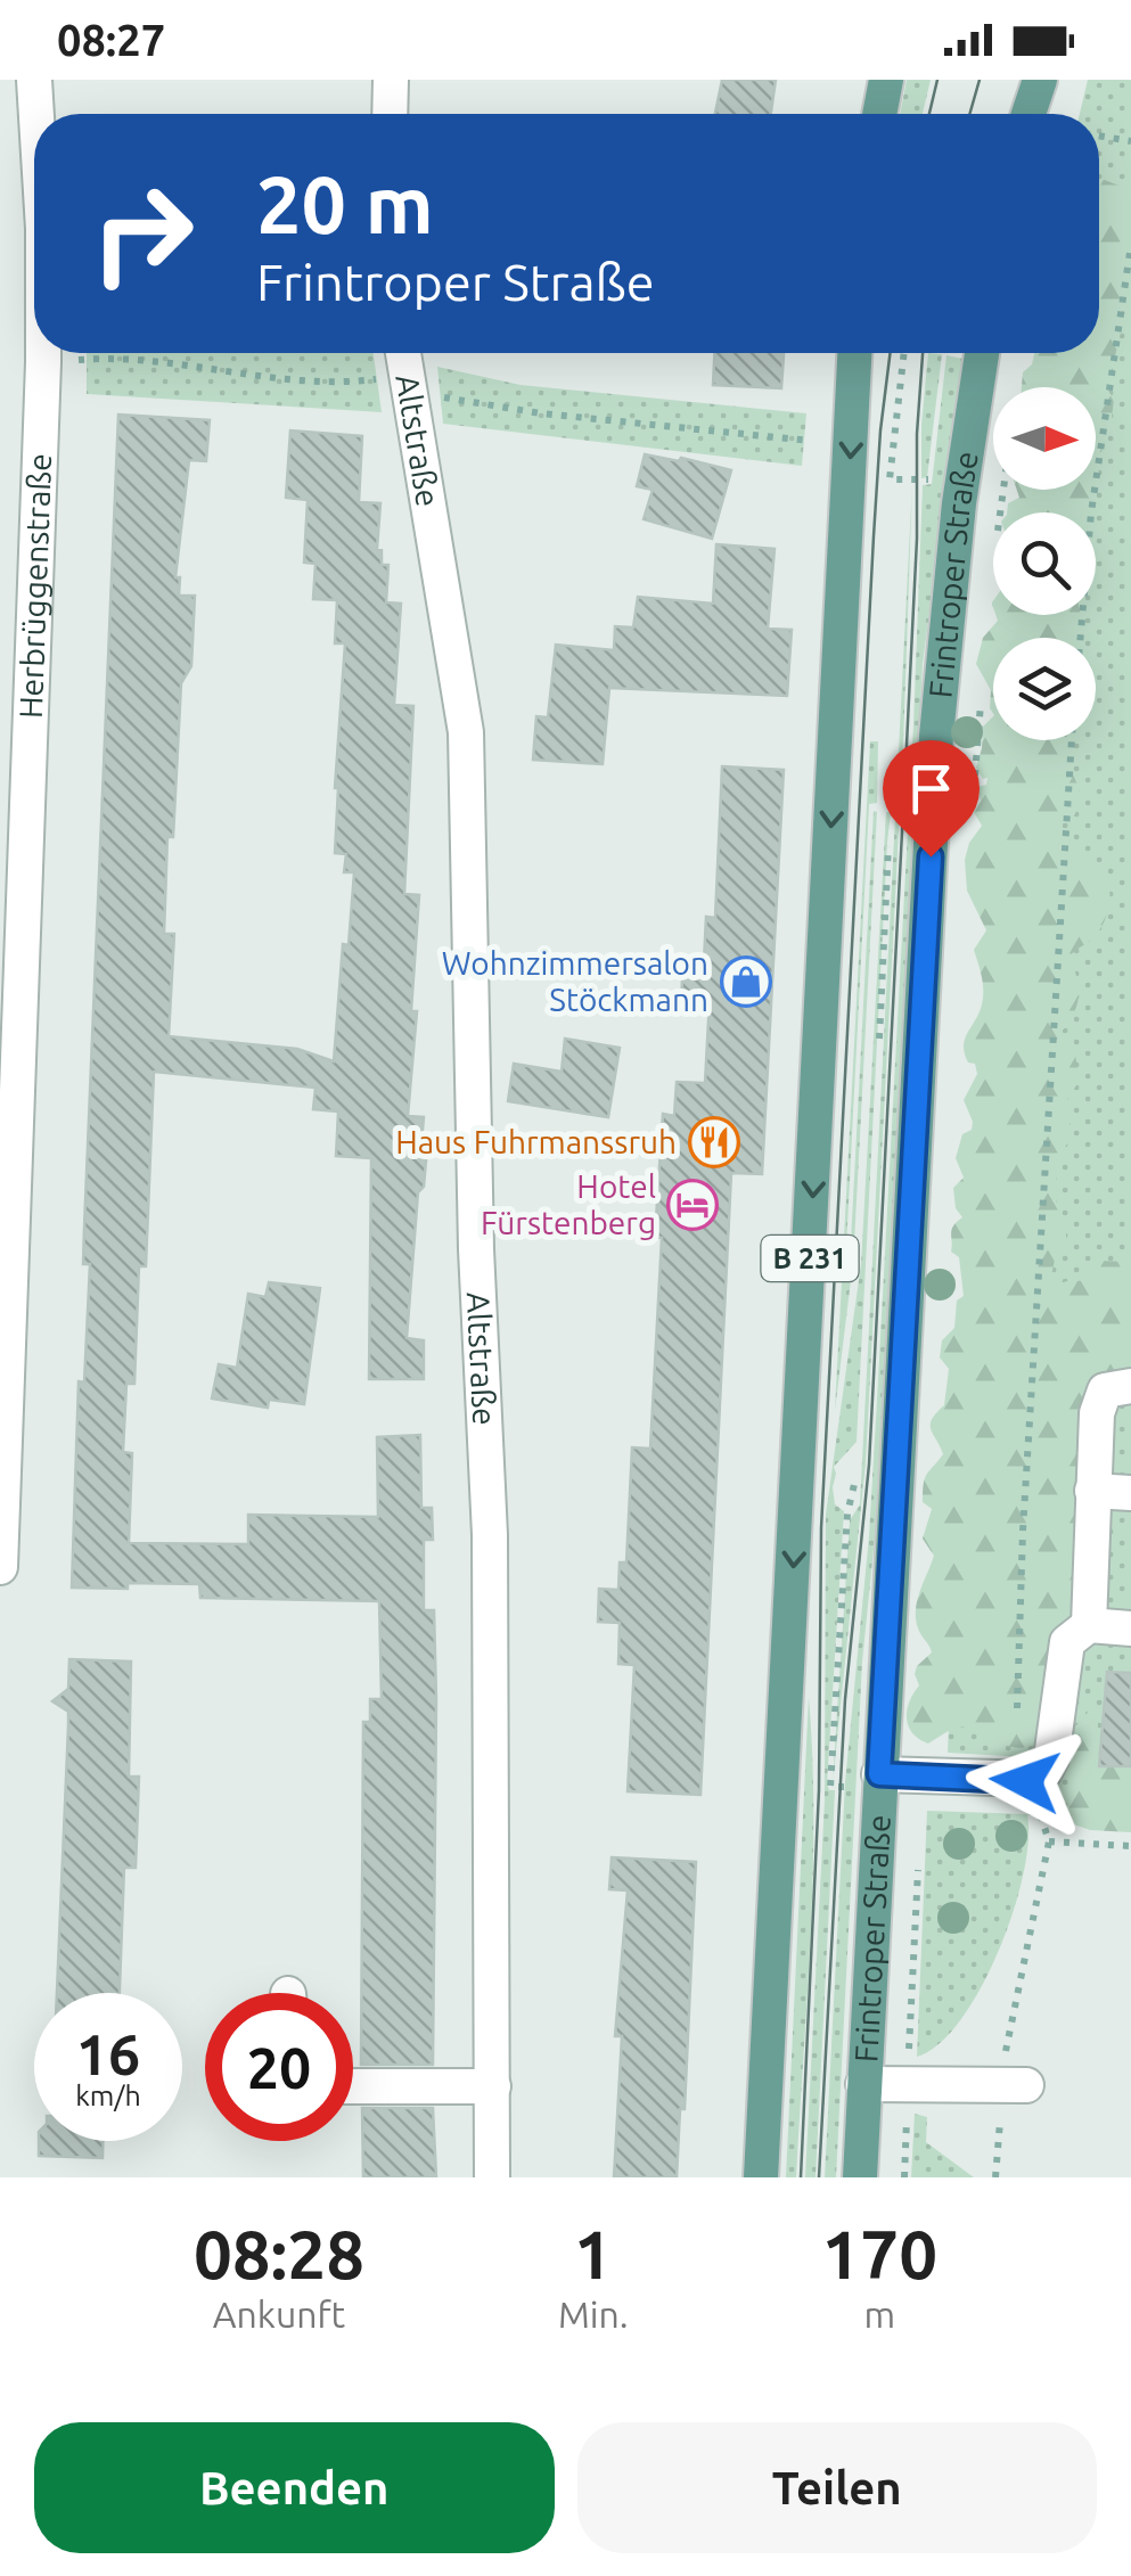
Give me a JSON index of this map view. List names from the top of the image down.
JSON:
{
  "streets": {
    "main road": ["Frintroper Straße", "B 231"],
    "street": ["Altstraße", "Herbrüggenstraße"]
  },
  "places": {
    "shop": ["Wohnzimmersalon Stöckmann"],
    "restaurant": ["Haus Fuhrmanssruh"],
    "hotel": ["Hotel Fürstenberg"]
  },
  "north": "right",
  "page": {
    "status": "08:27",
    "turn": ["20 m", "Frintroper Straße"],
    "speed": "16 km/h",
    "limit": "20",
    "eta": [
      "08:28",
      "Ankunft",
      "1",
      "Min.",
      "170",
      "m"
    ],
    "buttons": ["Beenden", "Teilen"]
  }
}
